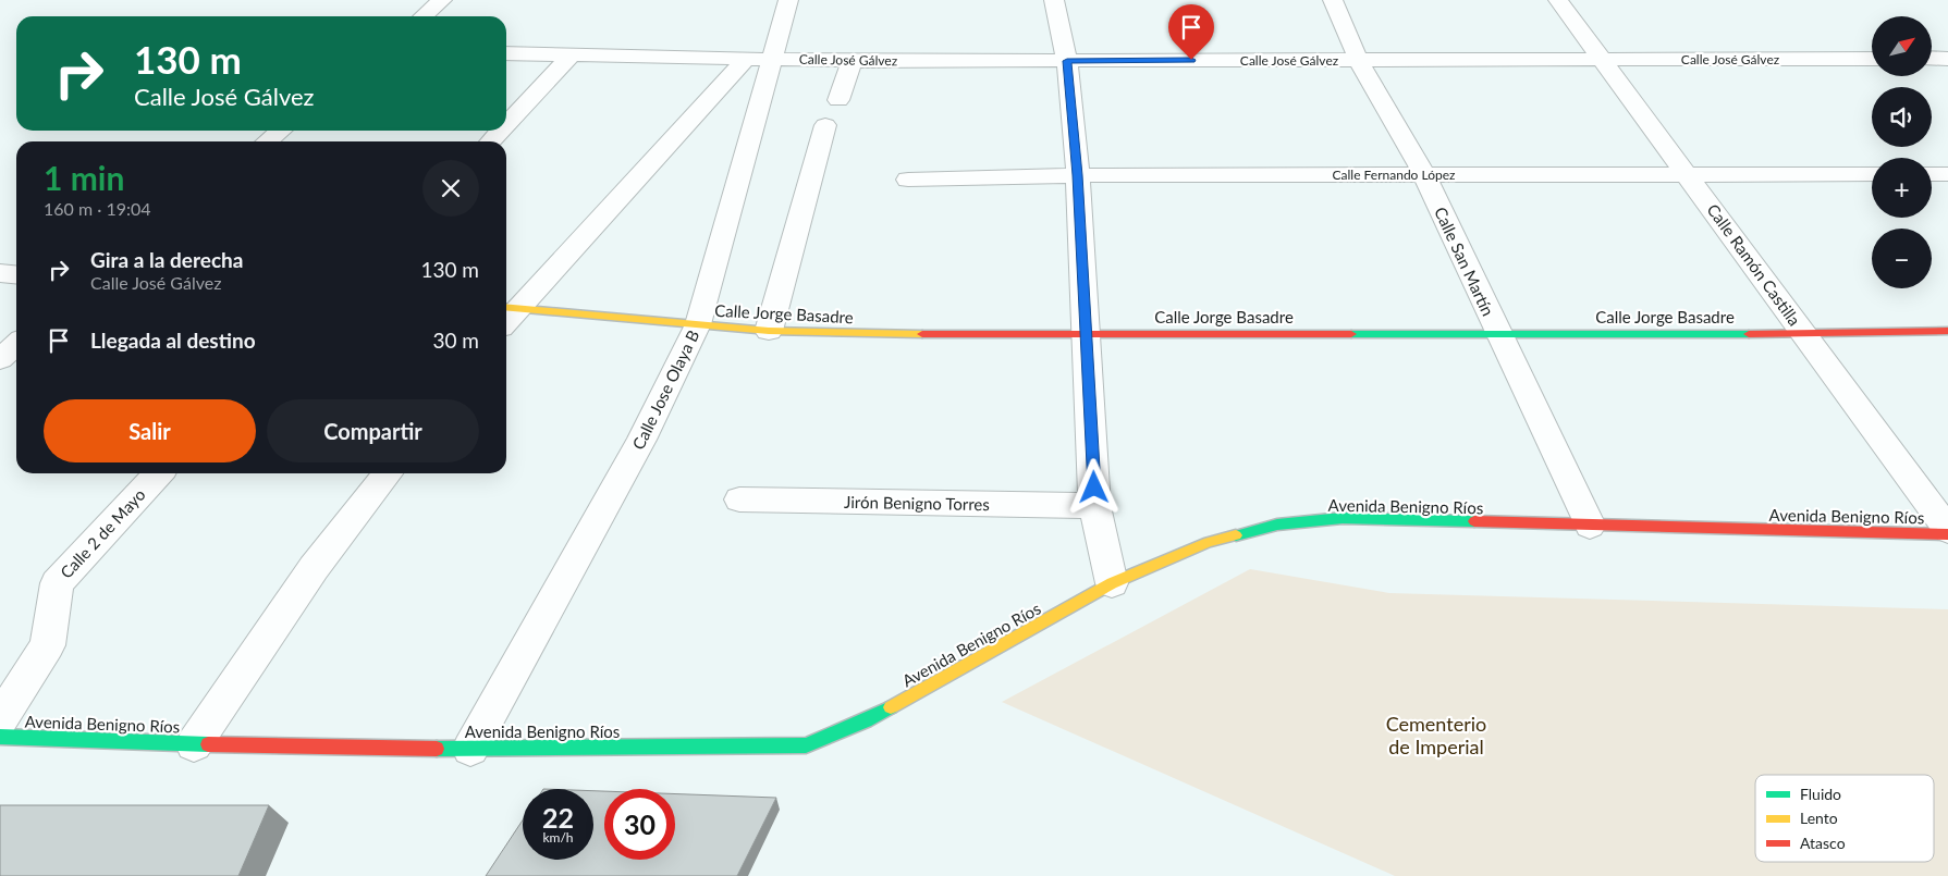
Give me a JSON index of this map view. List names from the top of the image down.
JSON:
{
  "streets": {
    "street": [
      "Calle José Gálvez",
      "Calle Fernando López",
      "Calle San Martín",
      "Calle Ramón Castilla",
      "Calle Jorge Basadre",
      "Calle Jose Olaya B",
      "Jirón Benigno Torres",
      "Avenida Benigno Ríos",
      "Calle 2 de Mayo"
    ]
  },
  "crossings": [
    ["Calle José Gálvez", "Calle San Martín"],
    ["Calle José Gálvez", "Calle Ramón Castilla"],
    ["Calle José Gálvez", "Calle Jose Olaya B"],
    ["Calle Fernando López", "Calle San Martín"],
    ["Calle Fernando López", "Calle Ramón Castilla"],
    ["Calle San Martín", "Calle Jorge Basadre"],
    ["Calle San Martín", "Avenida Benigno Ríos"],
    ["Calle Ramón Castilla", "Calle Jorge Basadre"],
    ["Calle Ramón Castilla", "Avenida Benigno Ríos"],
    ["Calle Jorge Basadre", "Calle Jose Olaya B"],
    ["Calle Jose Olaya B", "Avenida Benigno Ríos"]
  ],
  "parks": ["Cementerio de Imperial"],
  "legend": ["Fluido", "Lento", "Atasco"],
  "north": "top right",
  "page": {
    "map_buttons": ["+", "−"],
    "turn": ["130 m", "Calle José Gálvez"],
    "heading": ["1 min", "160 m · 19:04"],
    "list": [
      {
        "name": "Gira a la derecha",
        "note": "Calle José Gálvez",
        "value": "130 m"
      },
      {
        "name": "Llegada al destino",
        "value": "30 m"
      }
    ],
    "buttons": ["Salir", "Compartir"],
    "speed": "22 km/h",
    "limit": "30"
  }
}
